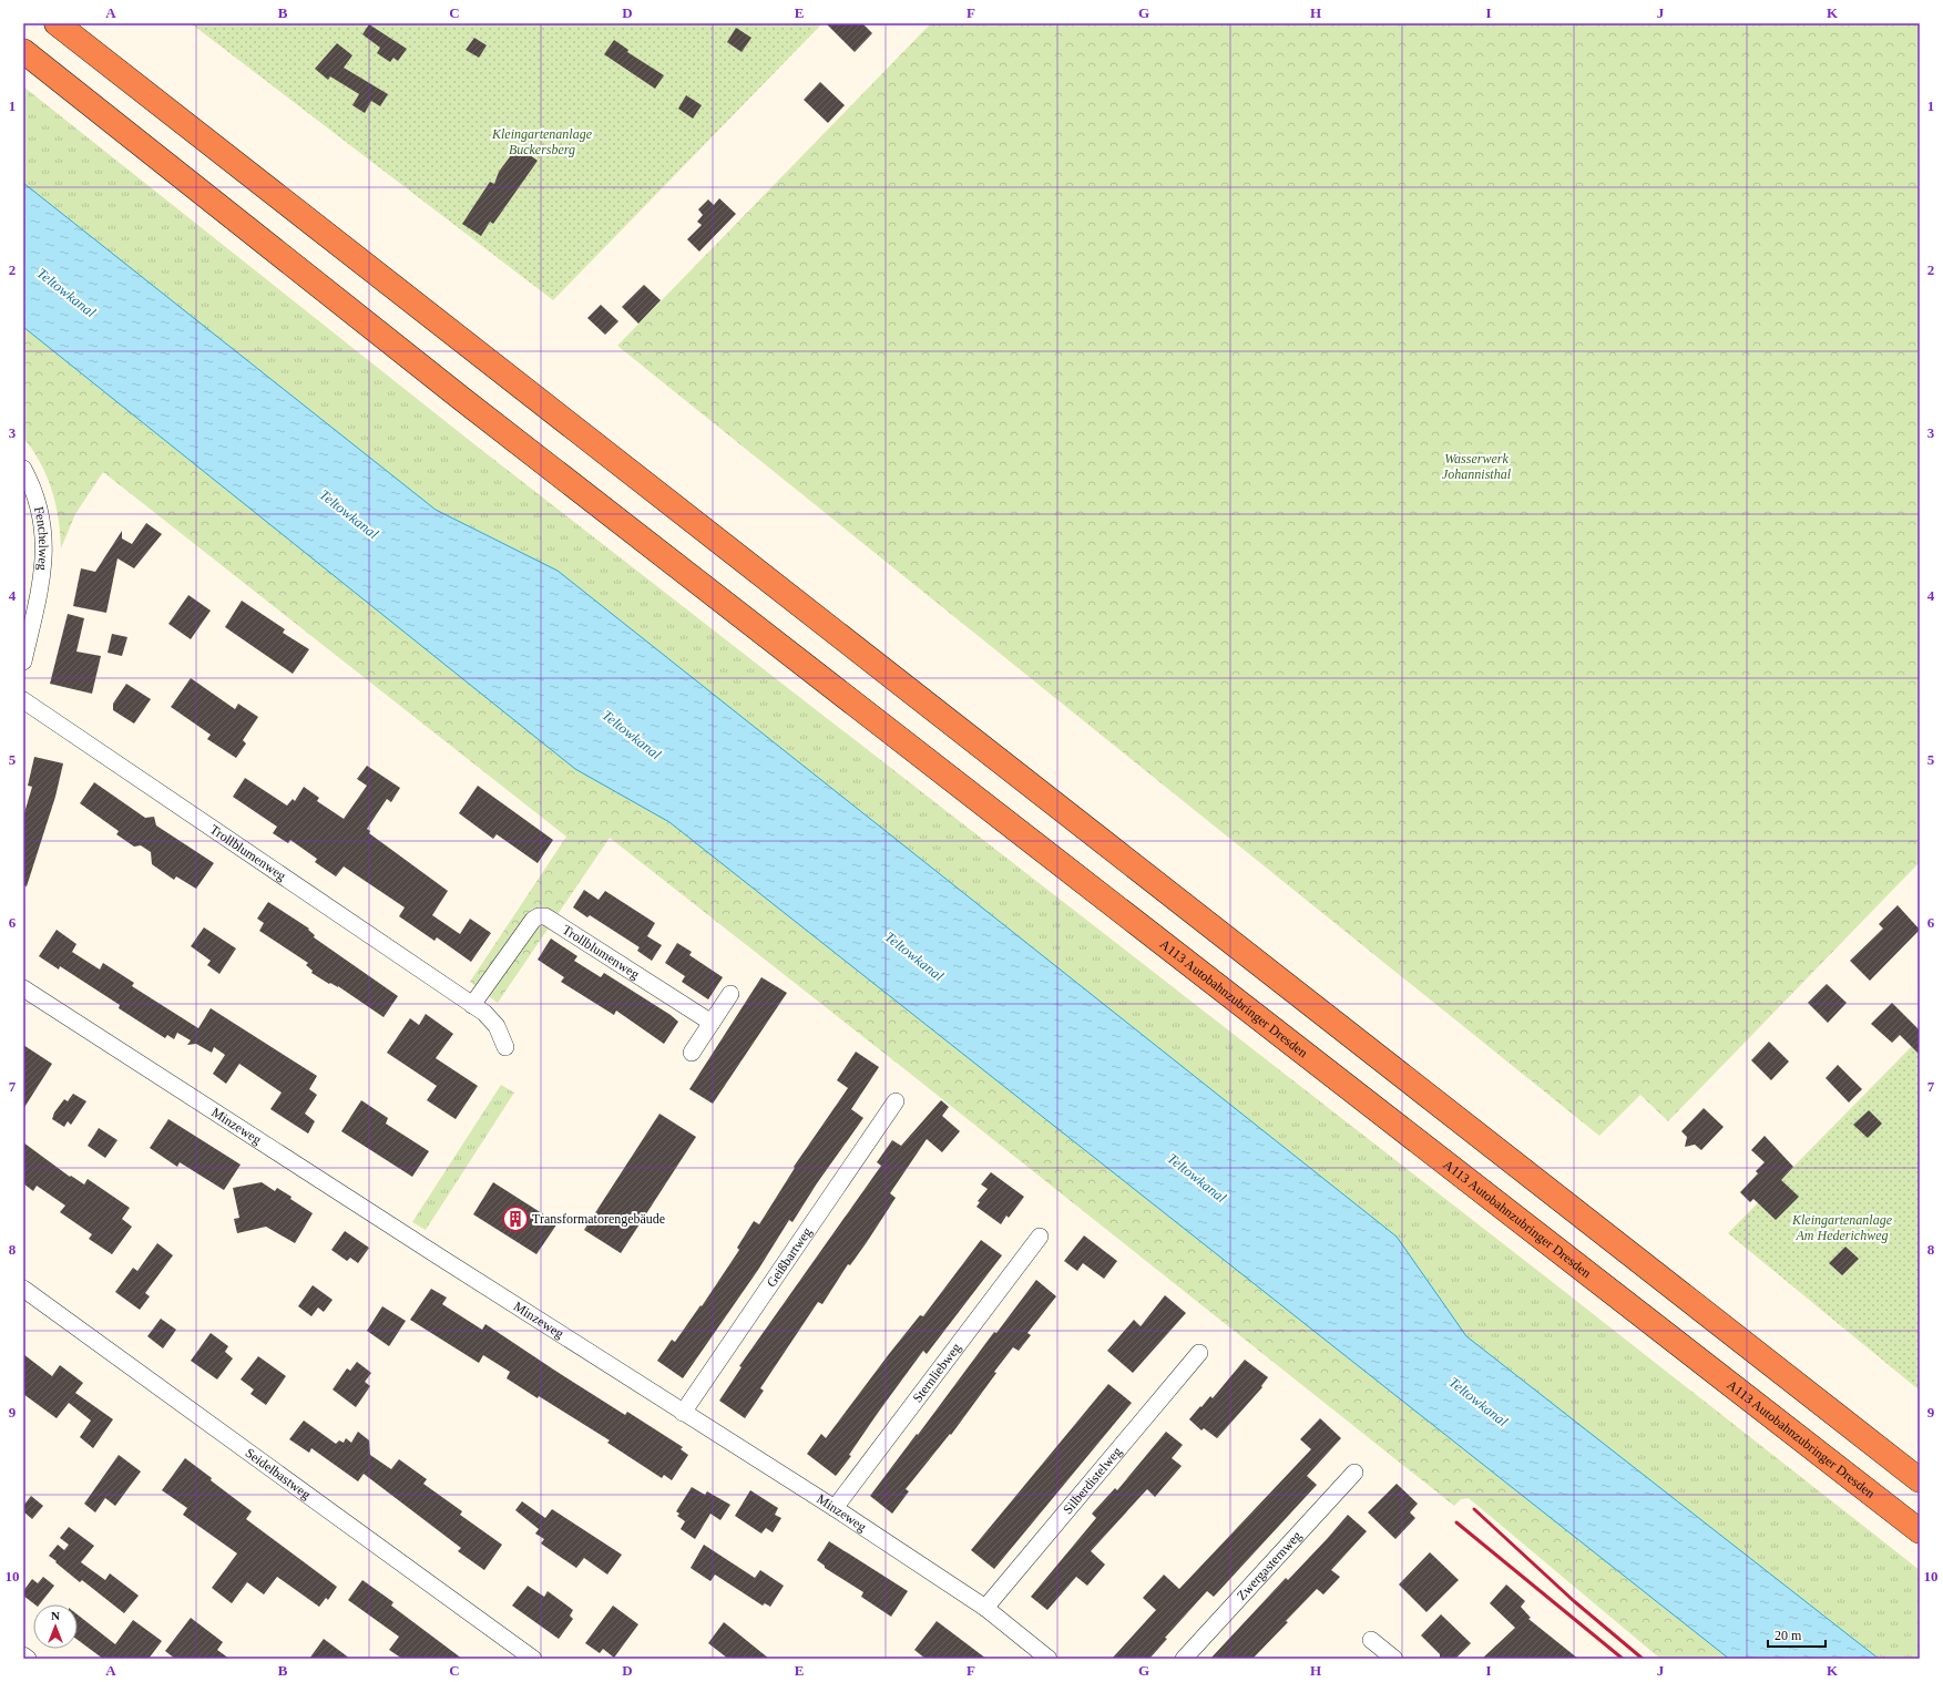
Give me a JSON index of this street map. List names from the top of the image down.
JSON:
{
  "streets": {
    "highway": ["A113 Autobahnzubringer Dresden"],
    "street": [
      "Fenchelweg",
      "Trollblumenweg",
      "Minzeweg",
      "Geißbartweg",
      "Sternliebweg",
      "Seidelbastweg",
      "Silberdistelweg",
      "Zwergasternweg"
    ]
  },
  "crossings": [
    ["Minzeweg", "Geißbartweg"],
    ["Minzeweg", "Sternliebweg"],
    ["Minzeweg", "Silberdistelweg"]
  ],
  "water": ["Teltowkanal"],
  "parks": ["Kleingartenanlage Buckersberg", "Wasserwerk Johannisthal", "Kleingartenanlage Am Hederichweg"],
  "places": {
    "building": ["Transformatorengebäude"]
  },
  "scale_bar": "20 m",
  "north": "top",
  "grid": {
    "columns": [
      "A",
      "B",
      "C",
      "D",
      "E",
      "F",
      "G",
      "H",
      "I",
      "J",
      "K"
    ],
    "rows": [
      "1",
      "2",
      "3",
      "4",
      "5",
      "6",
      "7",
      "8",
      "9",
      "10"
    ]
  }
}
